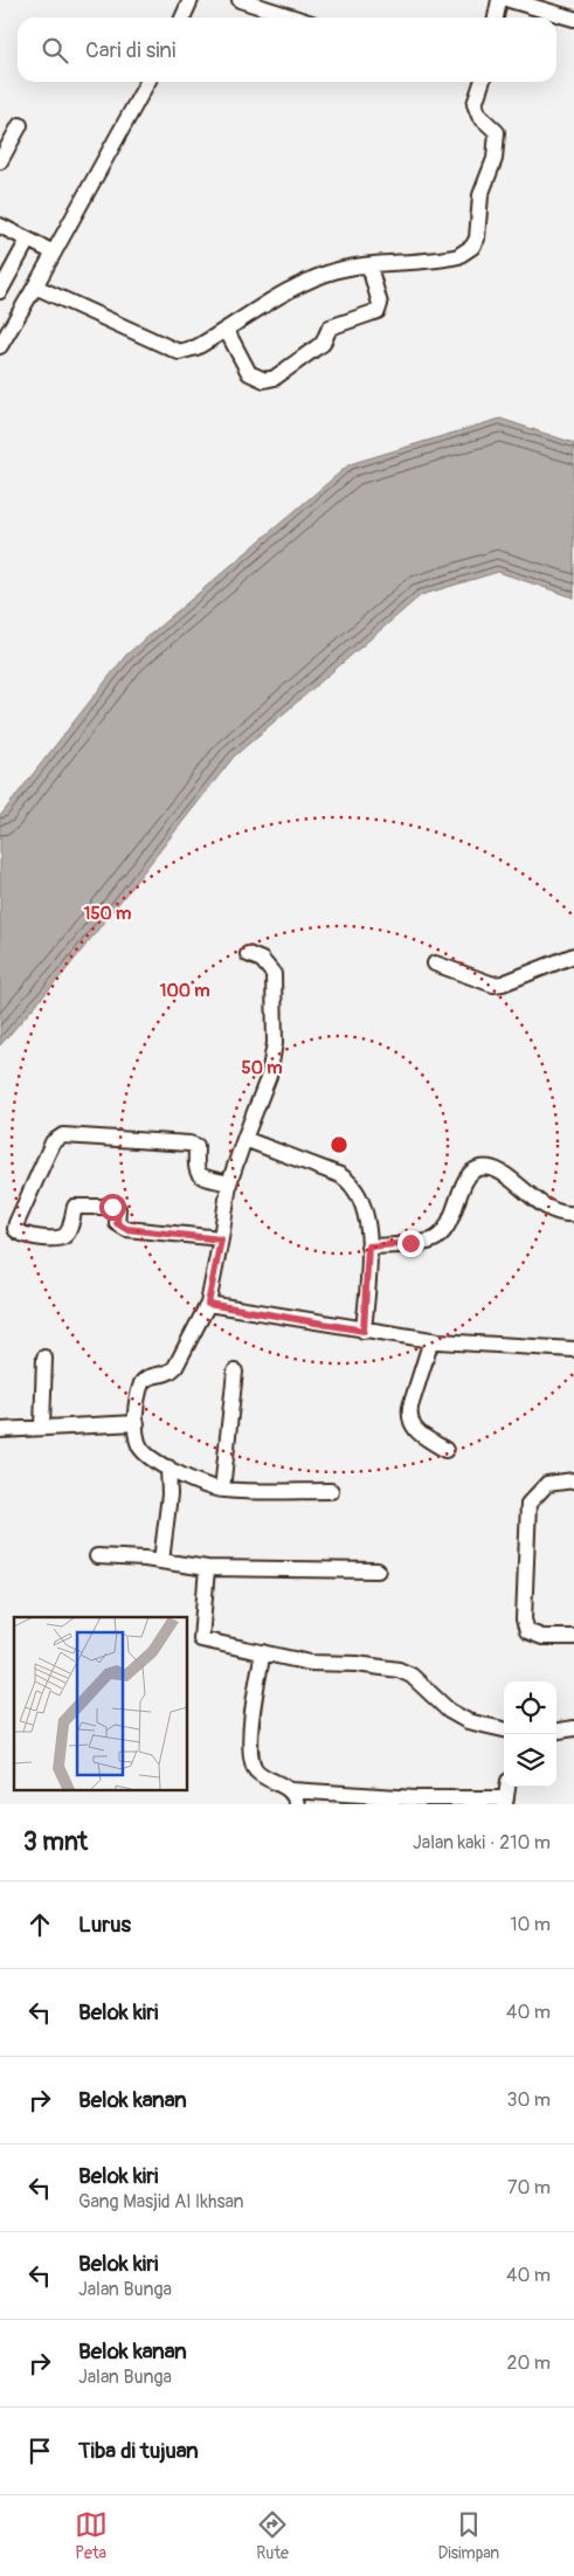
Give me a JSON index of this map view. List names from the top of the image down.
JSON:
{
  "page": {
    "search": "Cari di sini",
    "heading": ["3 mnt", "Jalan kaki · 210 m"],
    "list": [
      ["Lurus", "10 m"],
      ["Belok kiri", "40 m"],
      ["Belok kanan", "30 m"],
      ["Belok kiri", "Gang Masjid Al Ikhsan", "70 m"],
      ["Belok kiri", "Jalan Bunga", "40 m"],
      ["Belok kanan", "Jalan Bunga", "20 m"],
      "Tiba di tujuan"
    ],
    "nav": ["Peta", "Rute", "Disimpan"]
  },
  "rings": ["150 m", "100 m", "50 m"]
}
